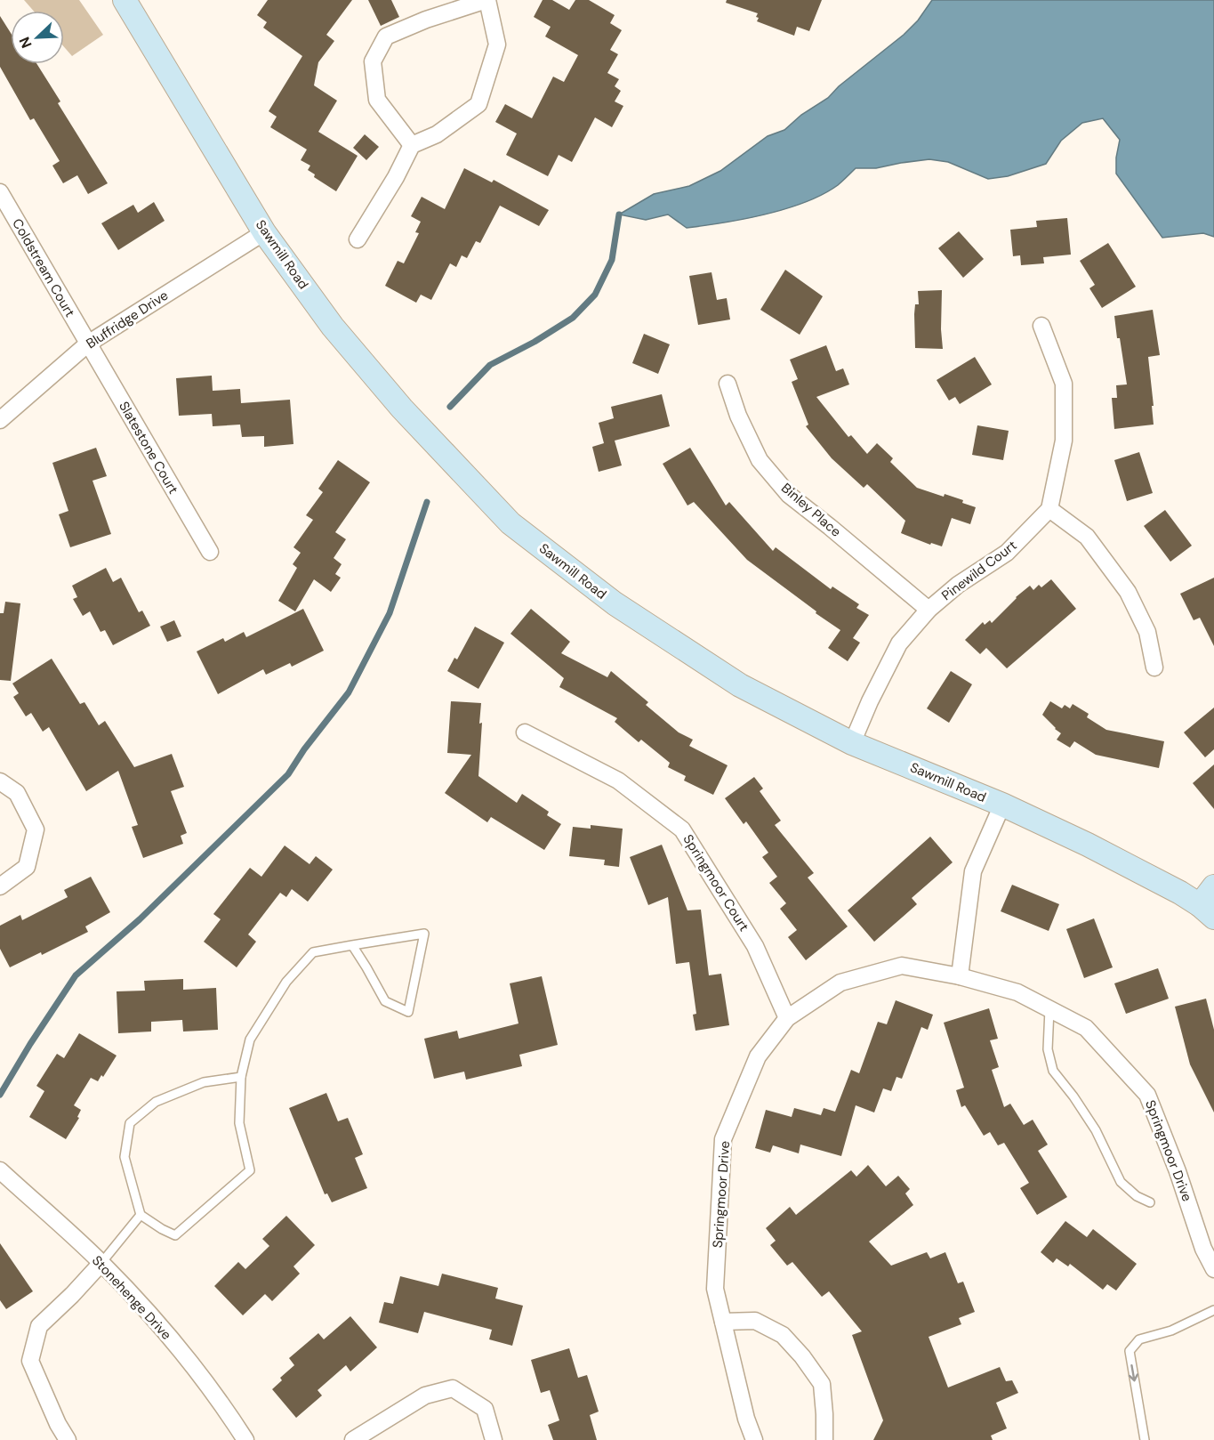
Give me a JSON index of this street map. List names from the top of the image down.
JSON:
{
  "streets": {
    "street": [
      "Sawmill Road",
      "Coldstream Court",
      "Bluffridge Drive",
      "Slatestone Court",
      "Binley Place",
      "Pinewild Court",
      "Springmoor Court",
      "Springmoor Drive",
      "Stonehenge Drive"
    ]
  },
  "crossings": [
    ["Sawmill Road", "Bluffridge Drive"],
    ["Sawmill Road", "Pinewild Court"],
    ["Coldstream Court", "Bluffridge Drive"],
    ["Coldstream Court", "Slatestone Court"],
    ["Bluffridge Drive", "Slatestone Court"],
    ["Binley Place", "Pinewild Court"],
    ["Springmoor Court", "Springmoor Drive"]
  ],
  "north": "bottom left"
}
